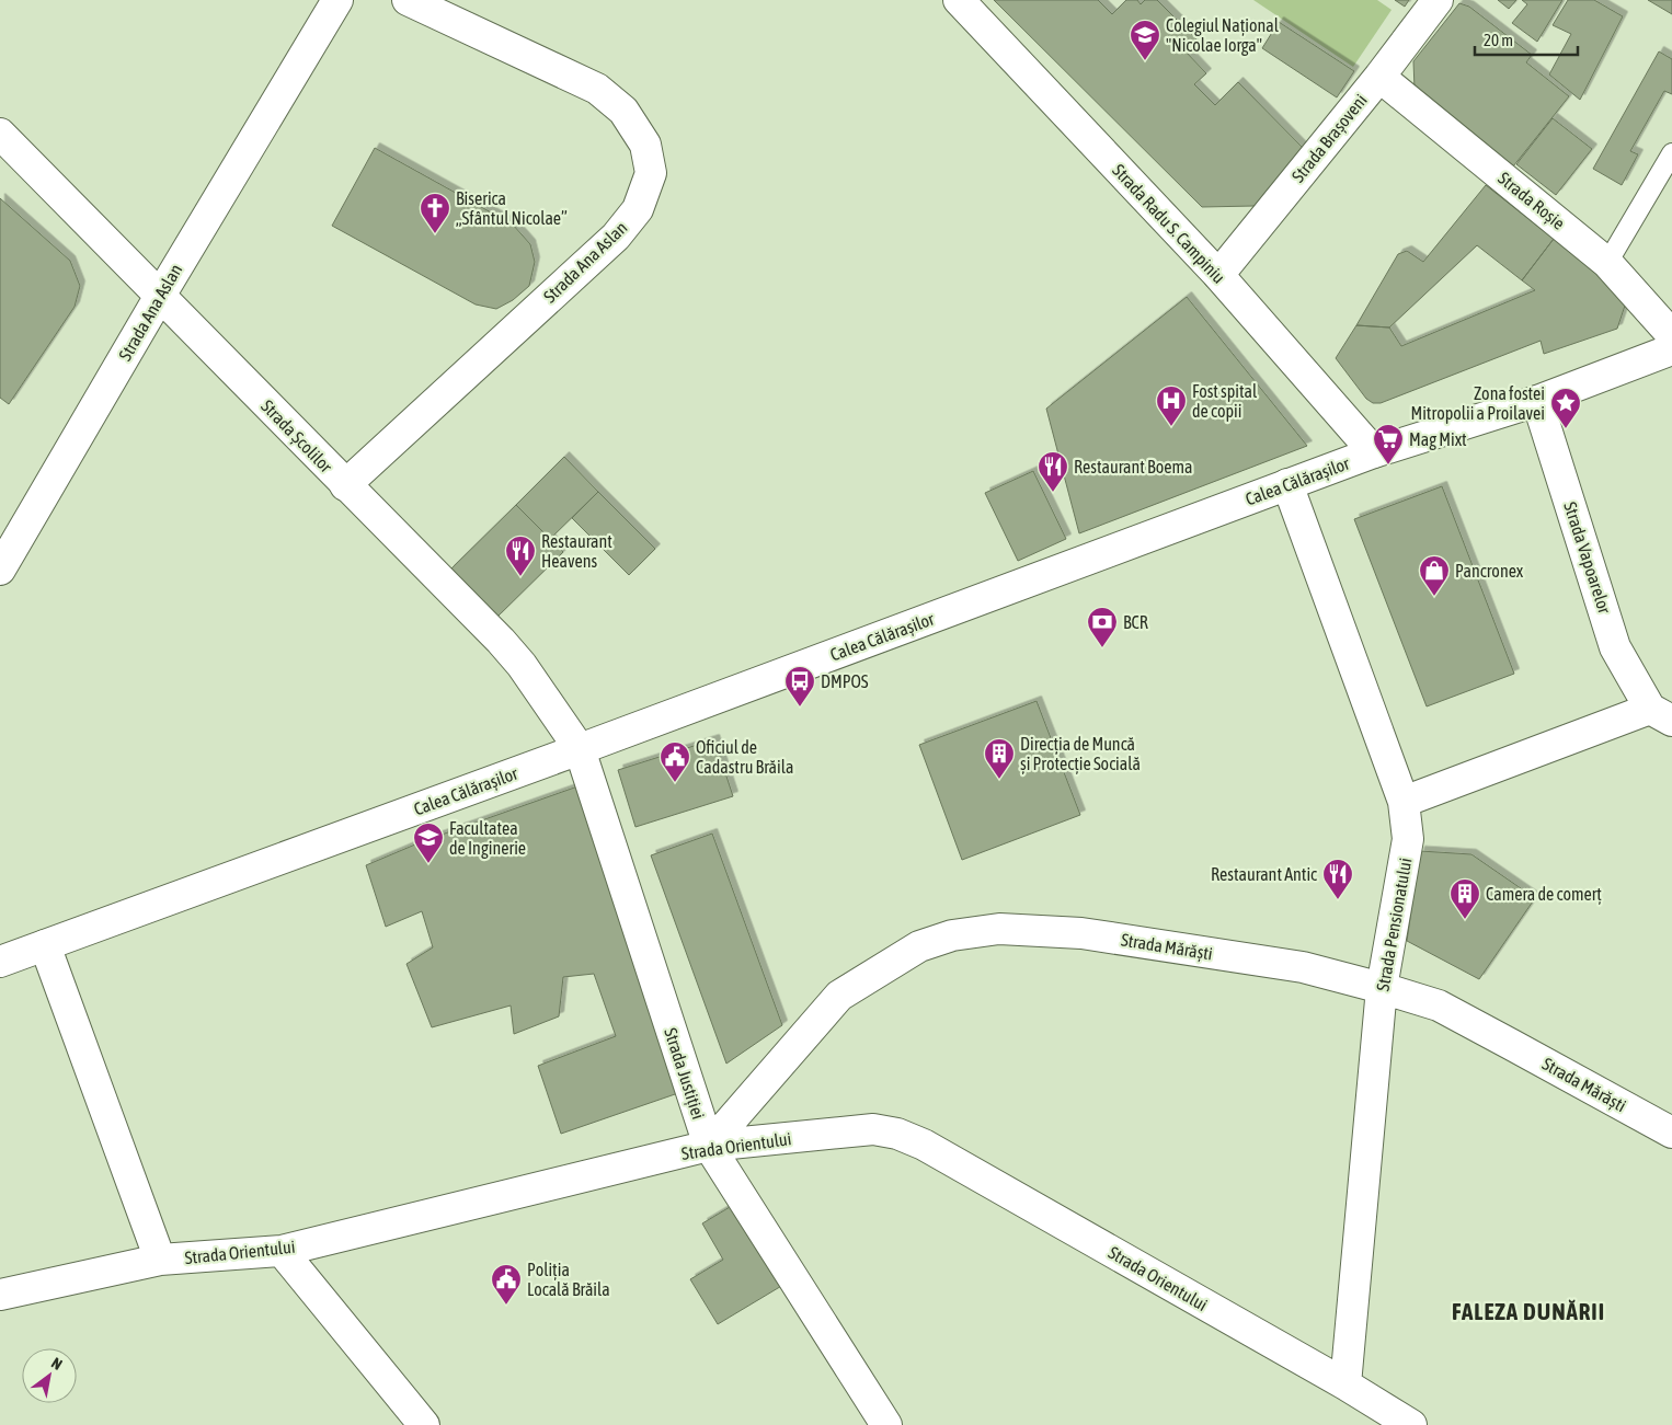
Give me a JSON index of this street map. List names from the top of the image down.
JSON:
{
  "streets": {
    "street": [
      "Strada Brașoveni",
      "Strada Roșie",
      "Strada Radu S. Campiniu",
      "Strada Ana Aslan",
      "Strada Școlilor",
      "Calea Călărașilor",
      "Strada Vapoarelor",
      "Strada Pensionatului",
      "Strada Mărăști",
      "Strada Justiției",
      "Strada Orientului"
    ]
  },
  "crossings": [
    ["Strada Brașoveni", "Strada Roșie"],
    ["Strada Brașoveni", "Strada Radu S. Campiniu"],
    ["Strada Radu S. Campiniu", "Calea Călărașilor"],
    ["Strada Ana Aslan", "Strada Școlilor"],
    ["Strada Școlilor", "Calea Călărașilor"],
    ["Strada Școlilor", "Strada Justiției"],
    ["Calea Călărașilor", "Strada Vapoarelor"],
    ["Calea Călărașilor", "Strada Pensionatului"],
    ["Calea Călărașilor", "Strada Justiției"],
    ["Strada Vapoarelor", "Strada Pensionatului"],
    ["Strada Pensionatului", "Strada Mărăști"],
    ["Strada Pensionatului", "Strada Orientului"],
    ["Strada Mărăști", "Strada Justiției"],
    ["Strada Mărăști", "Strada Orientului"],
    ["Strada Justiției", "Strada Orientului"]
  ],
  "districts": ["FALEZA DUNĂRII"],
  "places": {
    "school or university": ["Colegiul Național \"Nicolae Iorga\"", "Facultatea de Inginerie"],
    "church": ["Biserica „Sfântul Nicolae”"],
    "hospital": ["Fost spital de copii"],
    "place": ["Zona fostei Mitropolii a Proilavei"],
    "supermarket": ["Mag Mixt"],
    "restaurant": ["Restaurant Boema", "Restaurant Heavens", "Restaurant Antic"],
    "shop": ["Pancronex"],
    "bank": ["BCR"],
    "bus stop": ["DMPOS"],
    "building": ["Direcția de Muncă și Protecție Socială", "Camera de comerț"],
    "public building": ["Oficiul de Cadastru Brăila", "Poliția Locală Brăila"]
  },
  "scale_bar": "20 m",
  "north": "top right"
}
